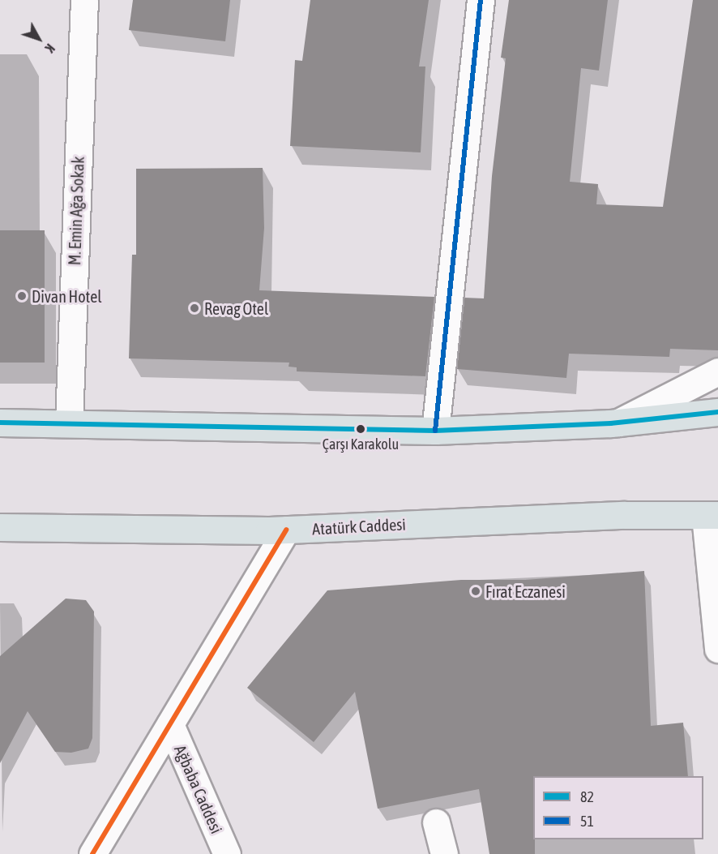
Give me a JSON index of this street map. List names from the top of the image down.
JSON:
{
  "streets": {
    "main road": ["Atatürk Caddesi"],
    "street": ["M. Emin Ağa Sokak", "Ağbaba Caddesi"]
  },
  "places": [
    "Divan Hotel",
    "Revag Otel",
    "Çarşı Karakolu",
    "Fırat Eczanesi"
  ],
  "lines": ["transit line 51", "transit line 82"],
  "legend": ["82", "51"],
  "north": "bottom right"
}
